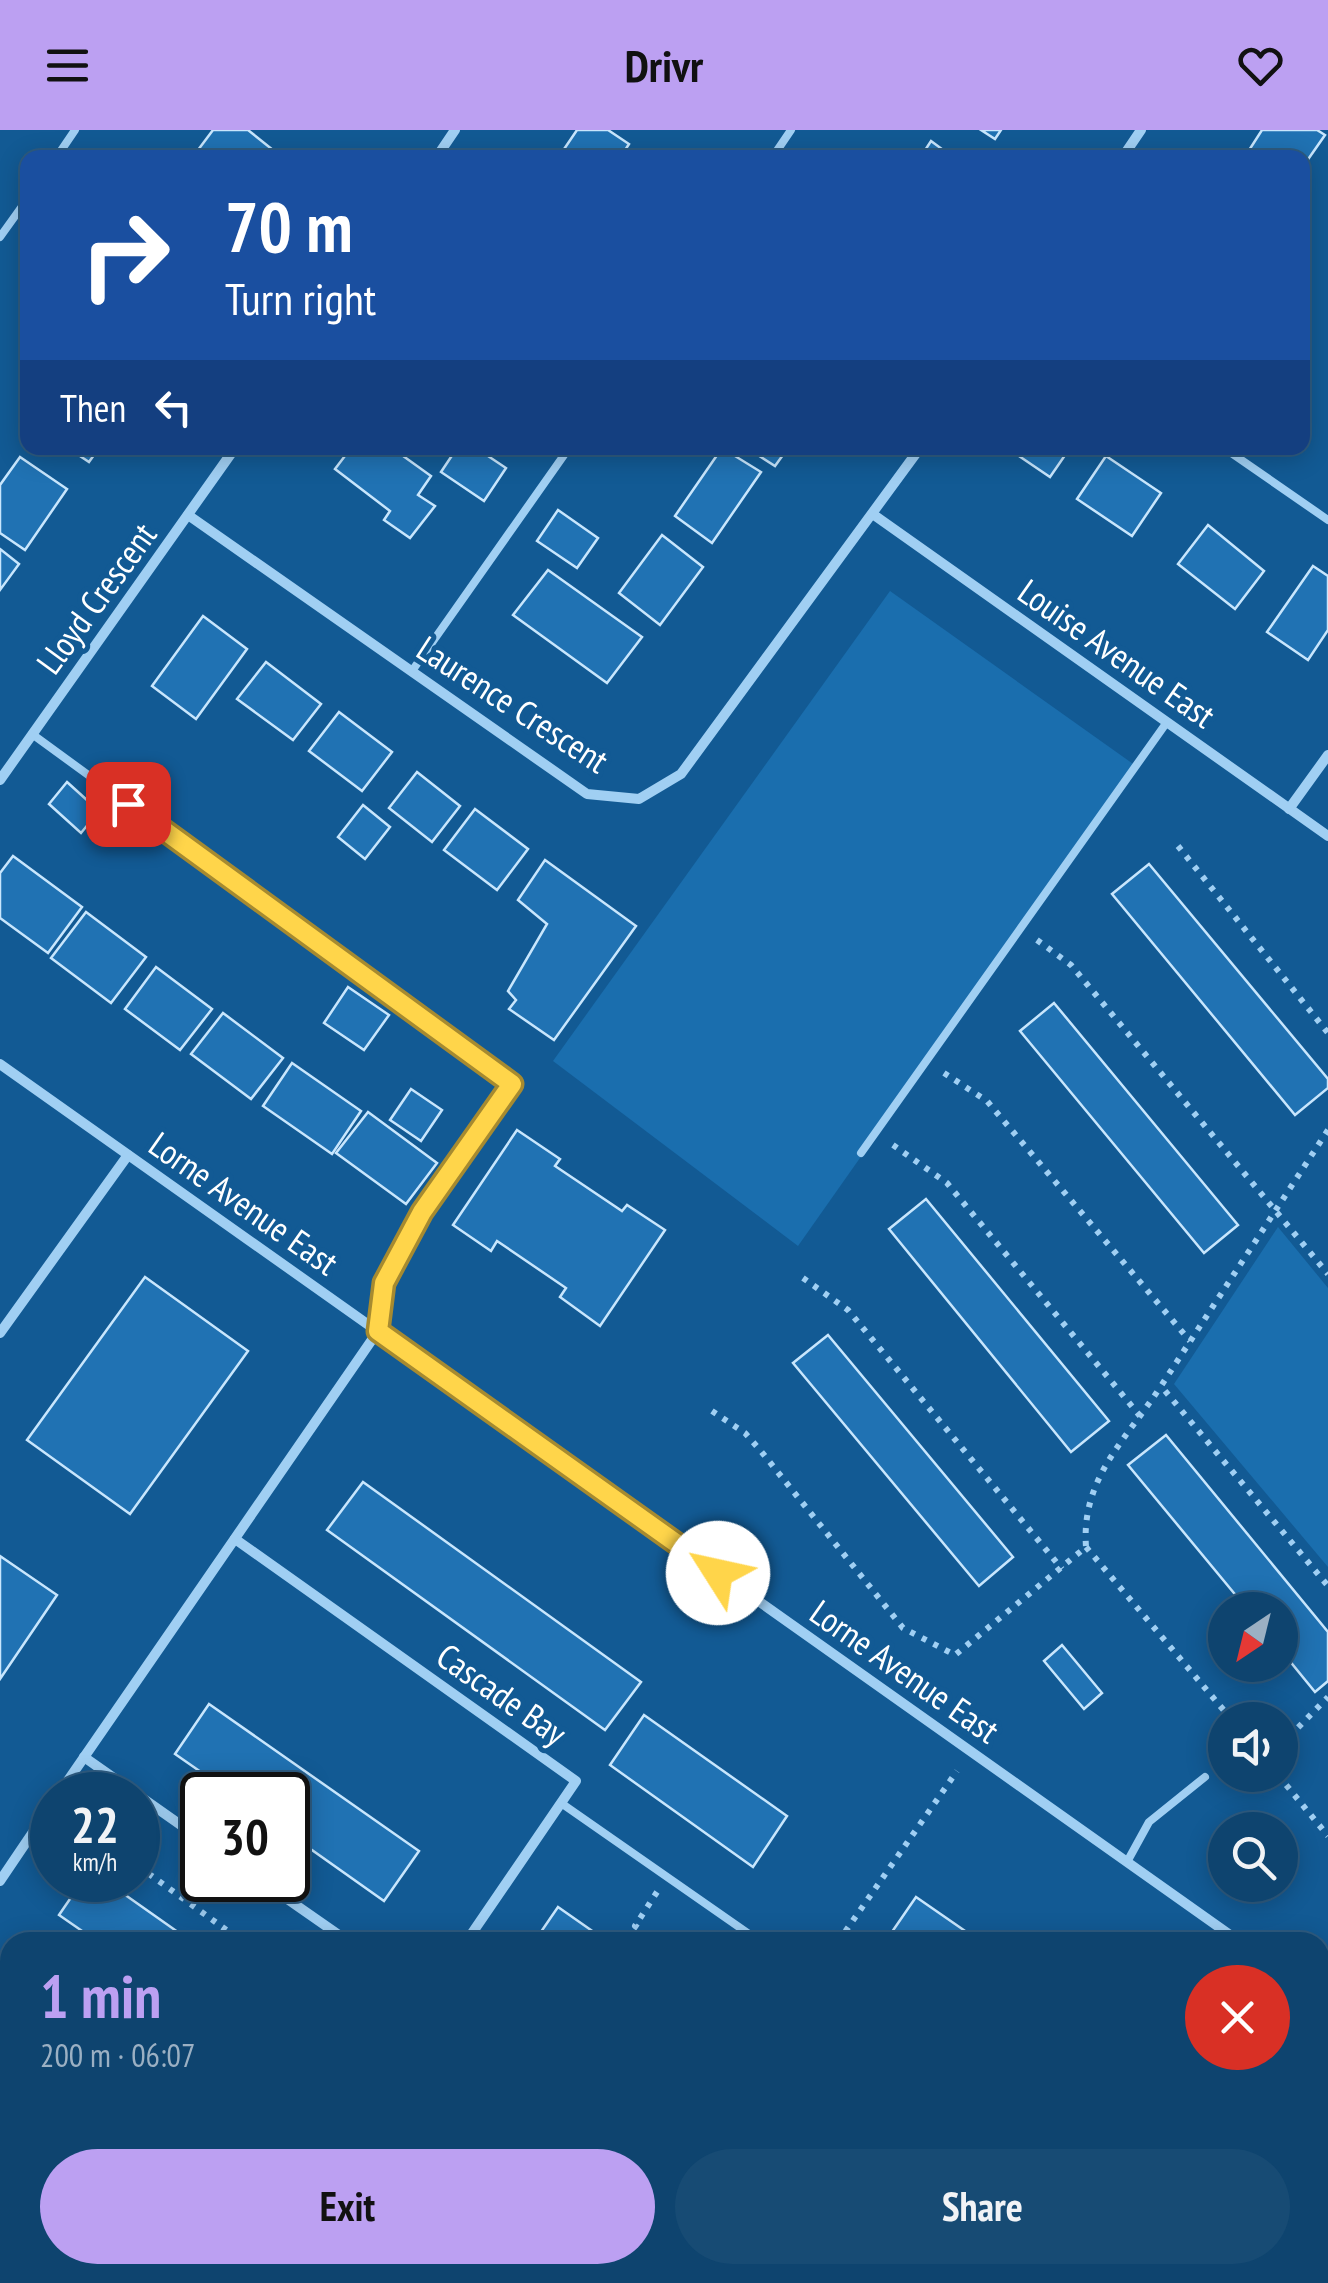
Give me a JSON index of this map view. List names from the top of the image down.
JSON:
{
  "streets": {
    "street": [
      "Lloyd Crescent",
      "Louise Avenue East",
      "Laurence Crescent",
      "Lorne Avenue East",
      "Cascade Bay"
    ]
  },
  "crossings": [
    ["Lloyd Crescent", "Laurence Crescent"],
    ["Louise Avenue East", "Laurence Crescent"]
  ],
  "north": "bottom left",
  "page": {
    "header": "Drivr",
    "turn": ["70 m", "Turn right"],
    "then": "Then",
    "speed": "22 km/h",
    "limit": "30",
    "heading": ["1 min", "200 m · 06:07"],
    "buttons": ["Exit", "Share"]
  }
}
